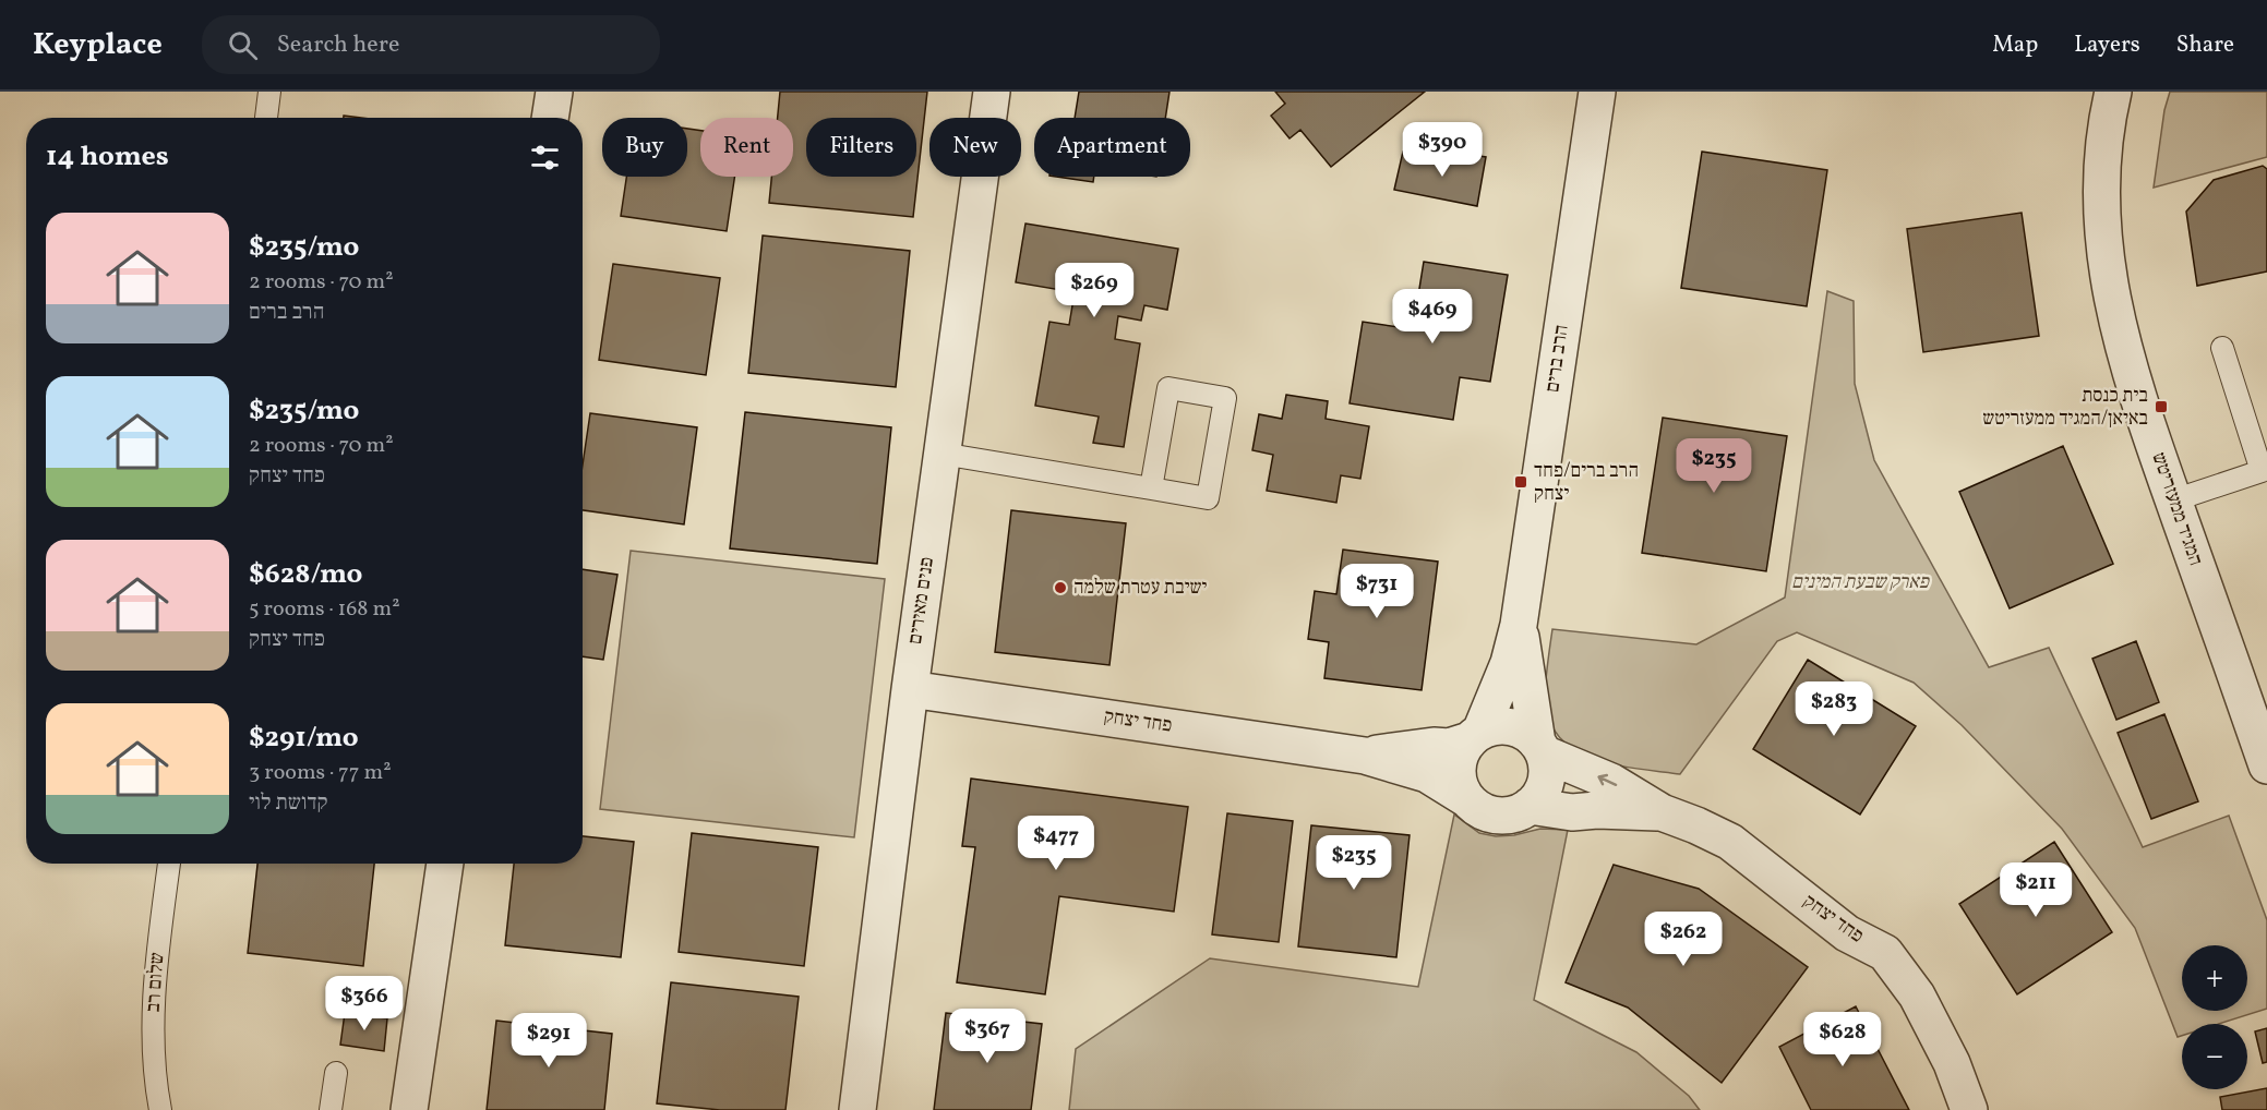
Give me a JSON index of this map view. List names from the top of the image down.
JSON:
{
  "streets": {
    "street": [
      "הרב ברים",
      "המגיד ממעזריטש",
      "פנים מאירים",
      "פחד יצחק"
    ],
    "lane": ["שלום רב"]
  },
  "crossings": [
    ["הרב ברים", "פחד יצחק"],
    ["פנים מאירים", "פחד יצחק"]
  ],
  "parks": ["פארק שבעת המינים"],
  "places": {
    "transit": ["בית כנסת באיאן/המגיד ממעזריטש", "הרב ברים/פחד יצחק"],
    "other": ["ישיבת עטרת שלמה"]
  },
  "page": {
    "header": "Keyplace",
    "search": "Search here",
    "nav": ["Map", "Layers", "Share"],
    "chip": [
      "Buy",
      "Rent",
      "Filters",
      "New",
      "Apartment"
    ],
    "heading": "14 homes",
    "price": [
      "$390",
      "$269",
      "$469",
      "$235",
      "$731",
      "$283",
      "$477",
      "$235",
      "$211",
      "$262",
      "$366",
      "$367",
      "$628",
      "$291"
    ],
    "list": [
      {
        "name": "$235/mo",
        "note": "2 rooms · 70 m² · הרב ברים"
      },
      {
        "name": "$235/mo",
        "note": "2 rooms · 70 m² · פחד יצחק"
      },
      {
        "name": "$628/mo",
        "note": "5 rooms · 168 m² · פחד יצחק"
      },
      {
        "name": "$291/mo",
        "note": "3 rooms · 77 m² · קדושת לוי"
      }
    ],
    "map_buttons": ["+", "−"]
  }
}
